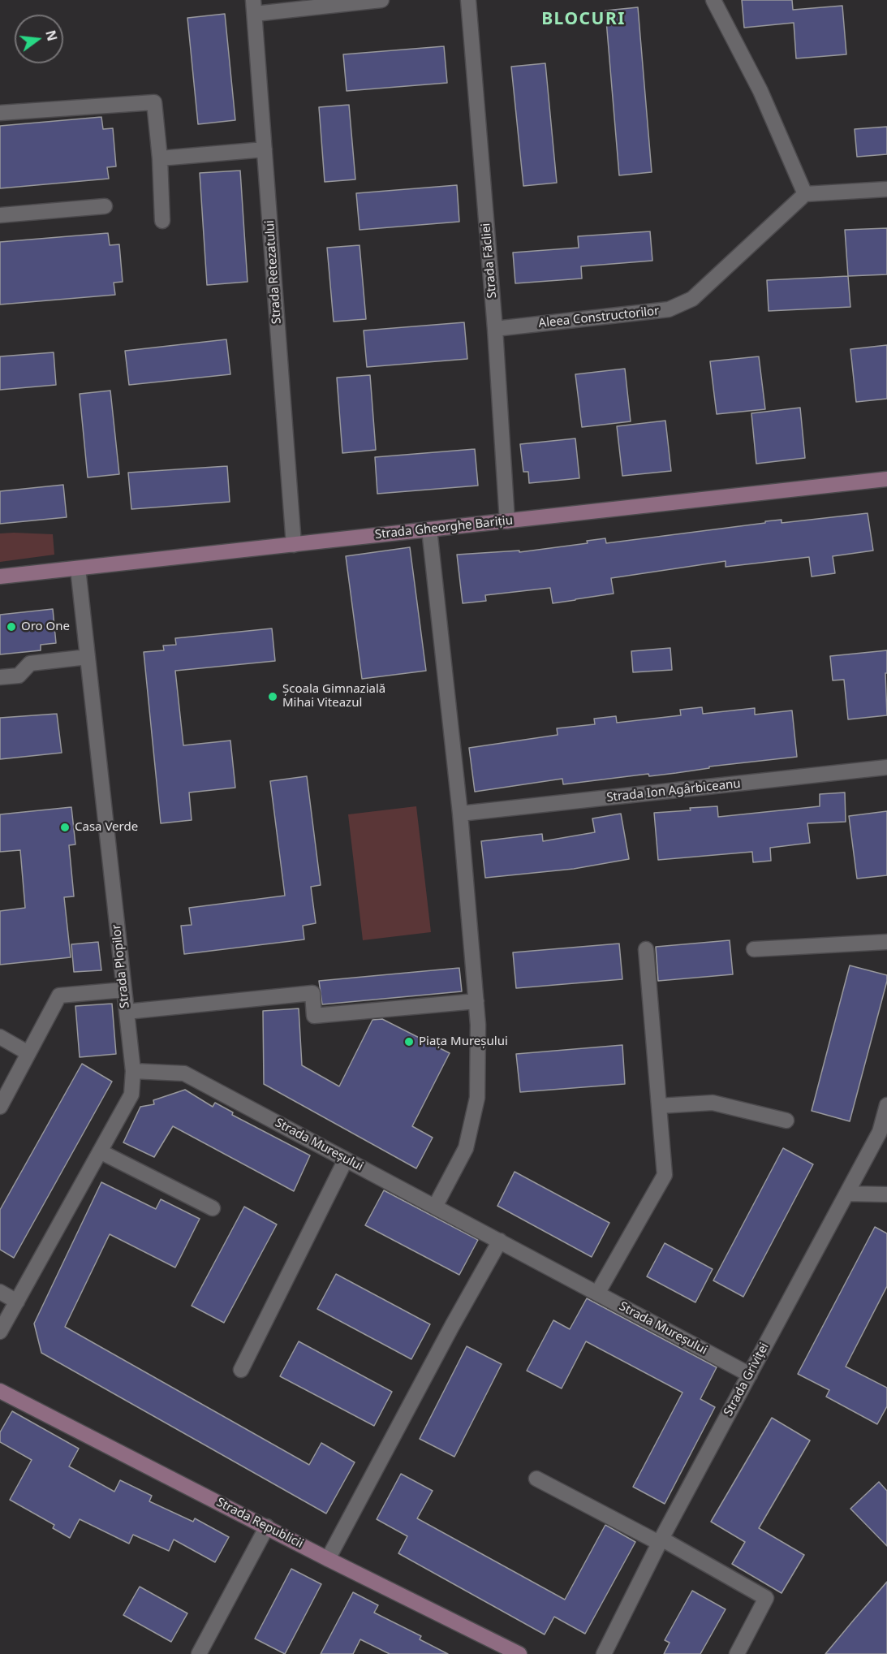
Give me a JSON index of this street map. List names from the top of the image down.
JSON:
{
  "streets": {
    "street": [
      "Strada Făcliei",
      "Strada Retezatului",
      "Aleea Constructorilor",
      "Strada Gheorghe Barițiu",
      "Strada Ion Agârbiceanu",
      "Strada Plopilor",
      "Strada Mureșului",
      "Strada Griviței",
      "Strada Republicii"
    ]
  },
  "crossings": [
    ["Strada Făcliei", "Aleea Constructorilor"],
    ["Strada Făcliei", "Strada Gheorghe Barițiu"],
    ["Strada Retezatului", "Strada Gheorghe Barițiu"],
    ["Strada Gheorghe Barițiu", "Strada Plopilor"],
    ["Strada Plopilor", "Strada Mureșului"],
    ["Strada Mureșului", "Strada Griviței"]
  ],
  "districts": ["BLOCURI"],
  "places": [
    "Oro One",
    "Școala Gimnazială Mihai Viteazul",
    "Casa Verde",
    "Piața Mureșului"
  ],
  "north": "right"
}
